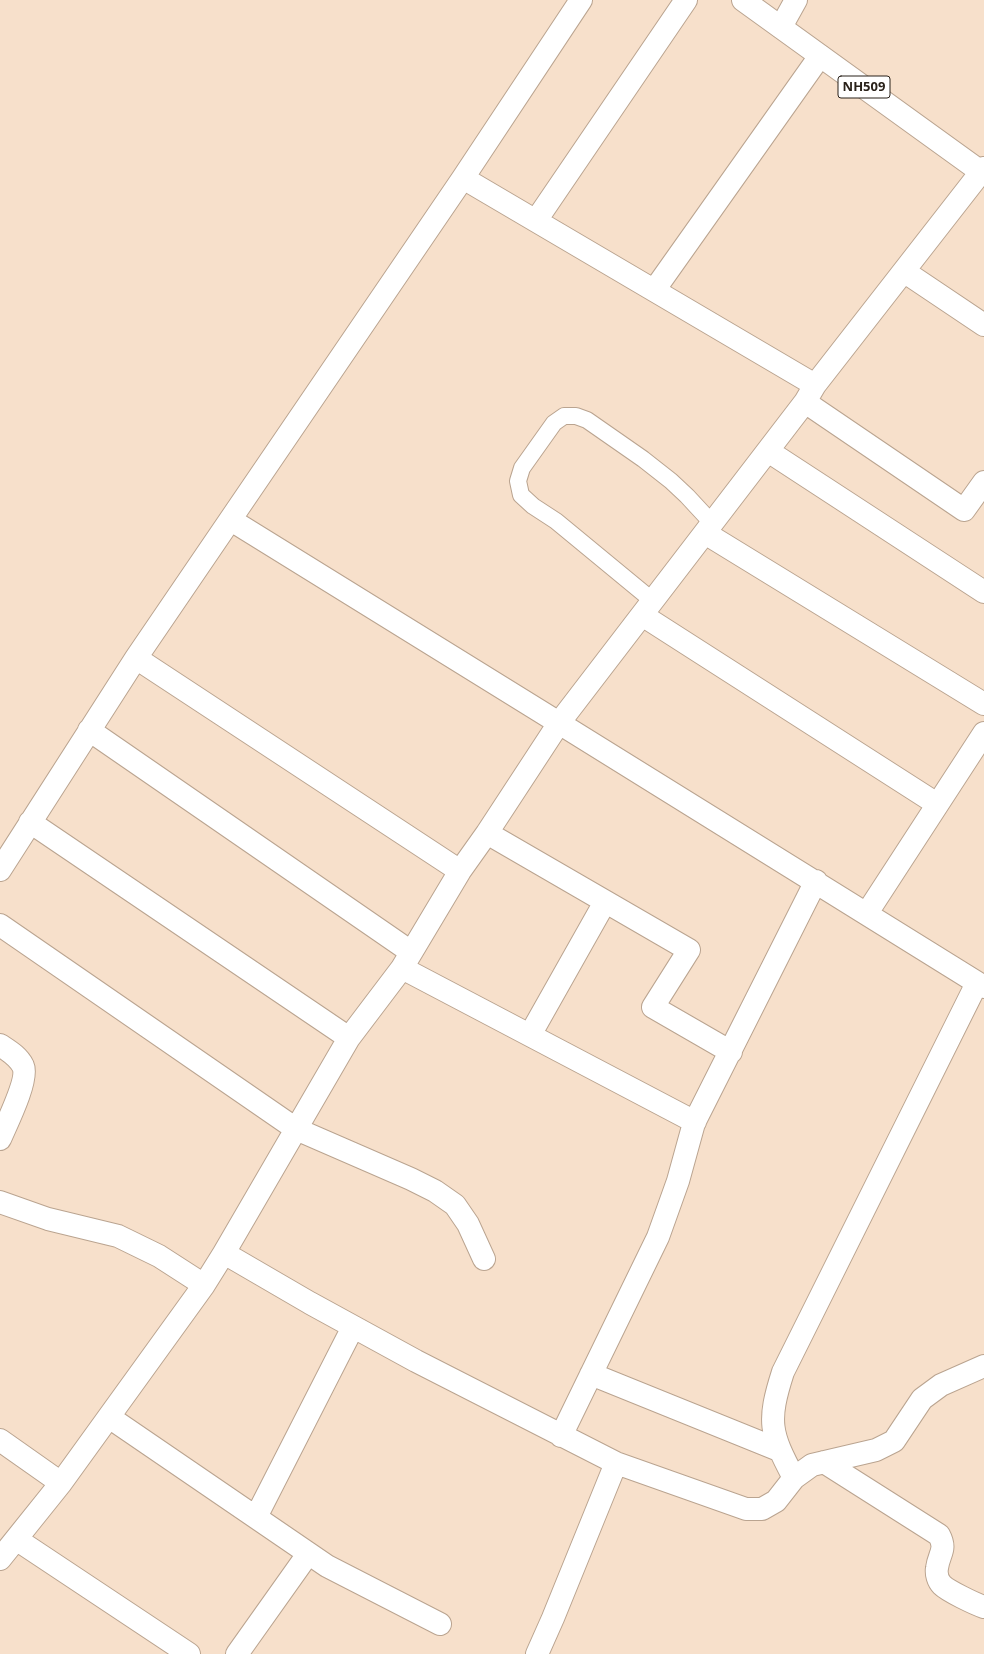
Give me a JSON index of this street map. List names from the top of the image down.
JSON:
{
  "streets": {
    "main road": ["NH509"]
  }
}
